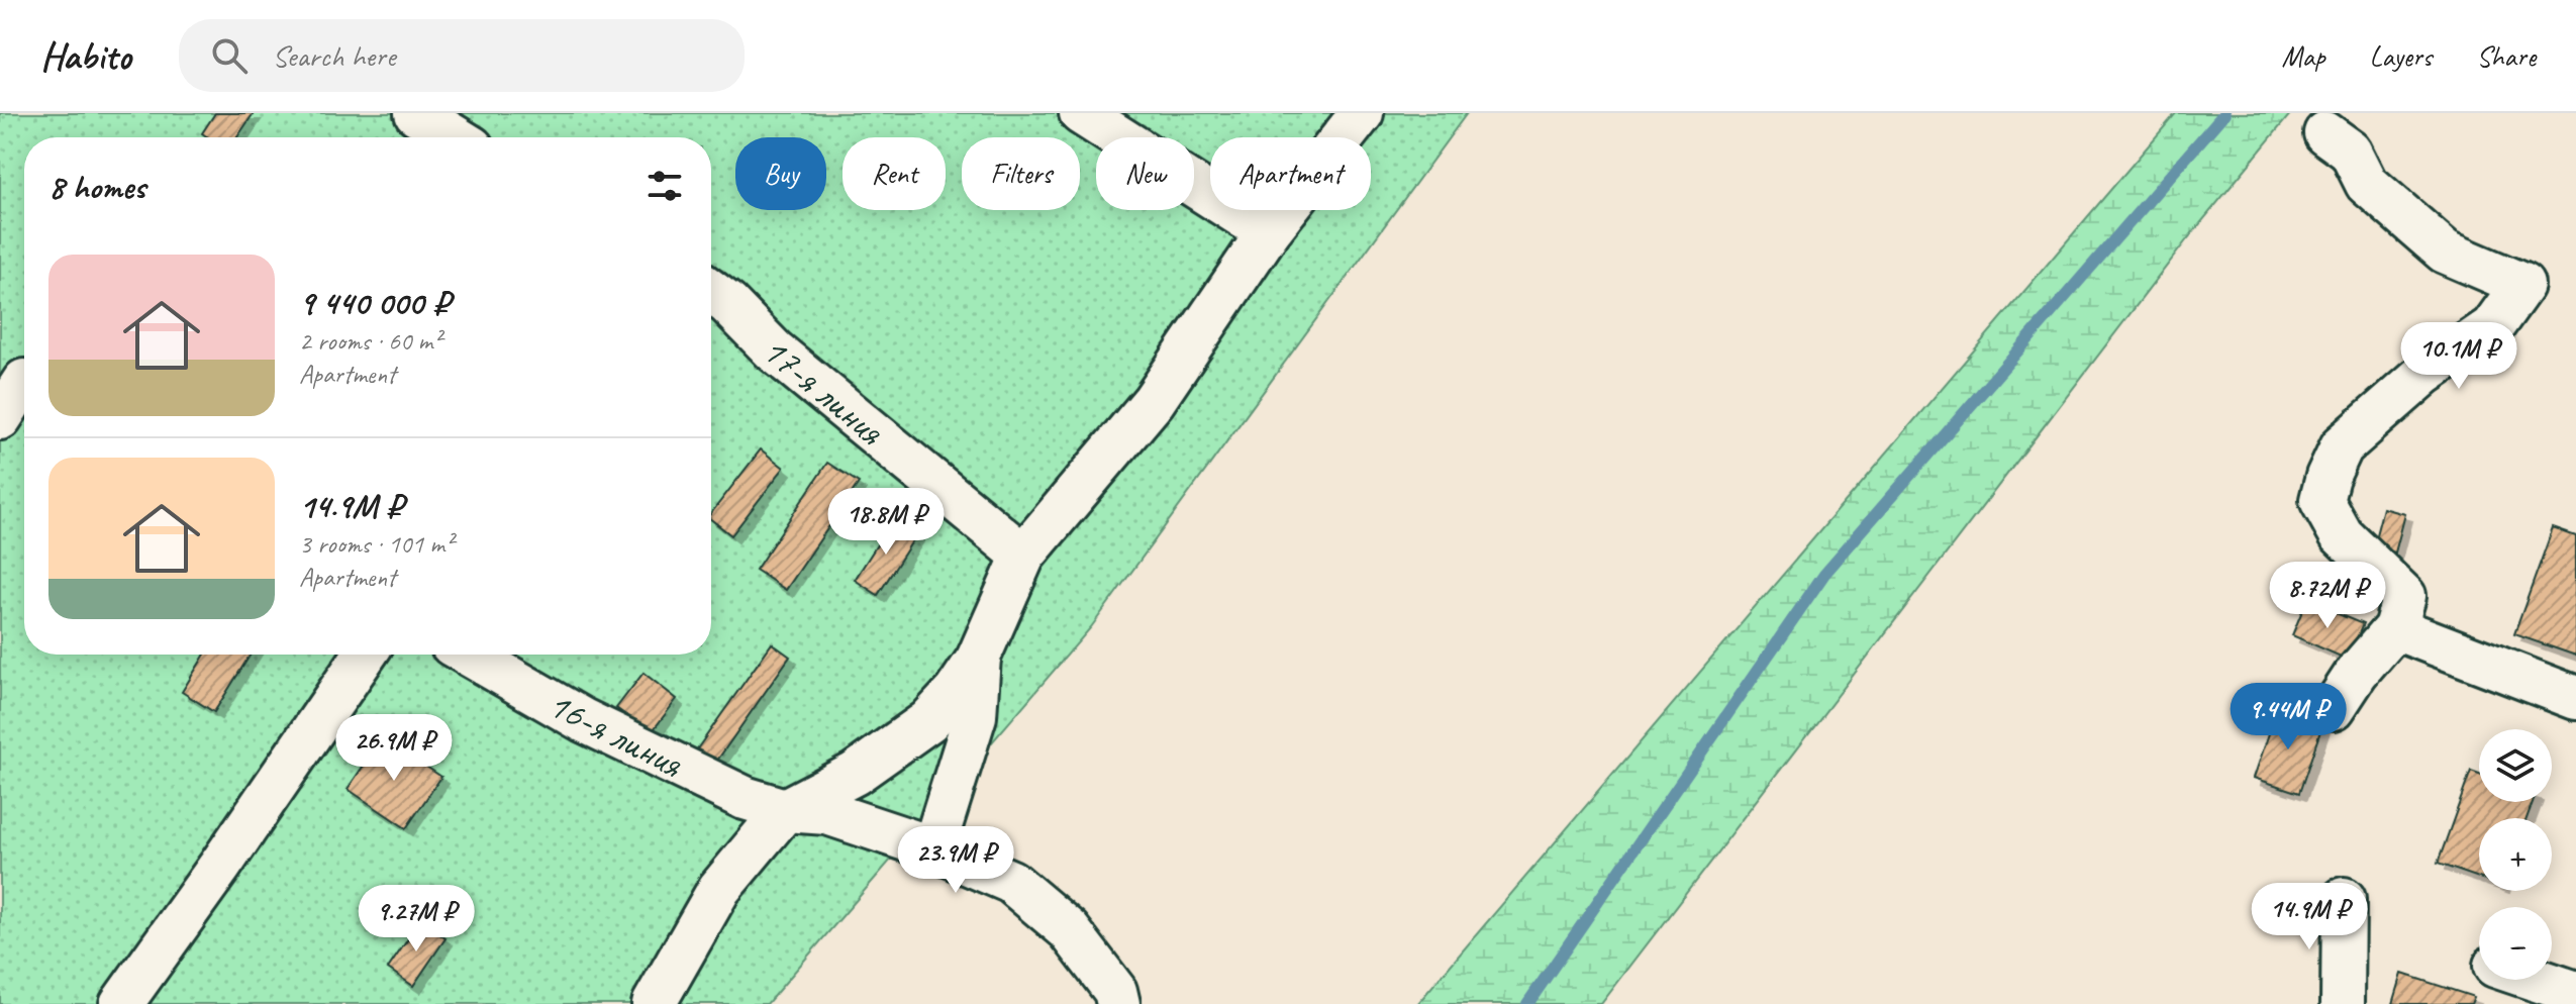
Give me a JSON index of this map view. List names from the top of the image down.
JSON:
{
  "streets": {
    "street": ["17-я линия", "16-я линия"]
  },
  "page": {
    "header": "Habito",
    "search": "Search here",
    "nav": ["Map", "Layers", "Share"],
    "chip": [
      "Buy",
      "Rent",
      "Filters",
      "New",
      "Apartment"
    ],
    "heading": "8 homes",
    "list": [
      {
        "name": "9 440 000 ₽",
        "note": "2 rooms · 60 m² · Apartment"
      },
      {
        "name": "14.9M ₽",
        "note": "3 rooms · 101 m² · Apartment"
      }
    ],
    "price": [
      "10.1M ₽",
      "18.8M ₽",
      "8.72M ₽",
      "9.44M ₽",
      "26.9M ₽",
      "23.9M ₽",
      "14.9M ₽",
      "9.27M ₽"
    ],
    "map_buttons": ["+", "−"]
  }
}
